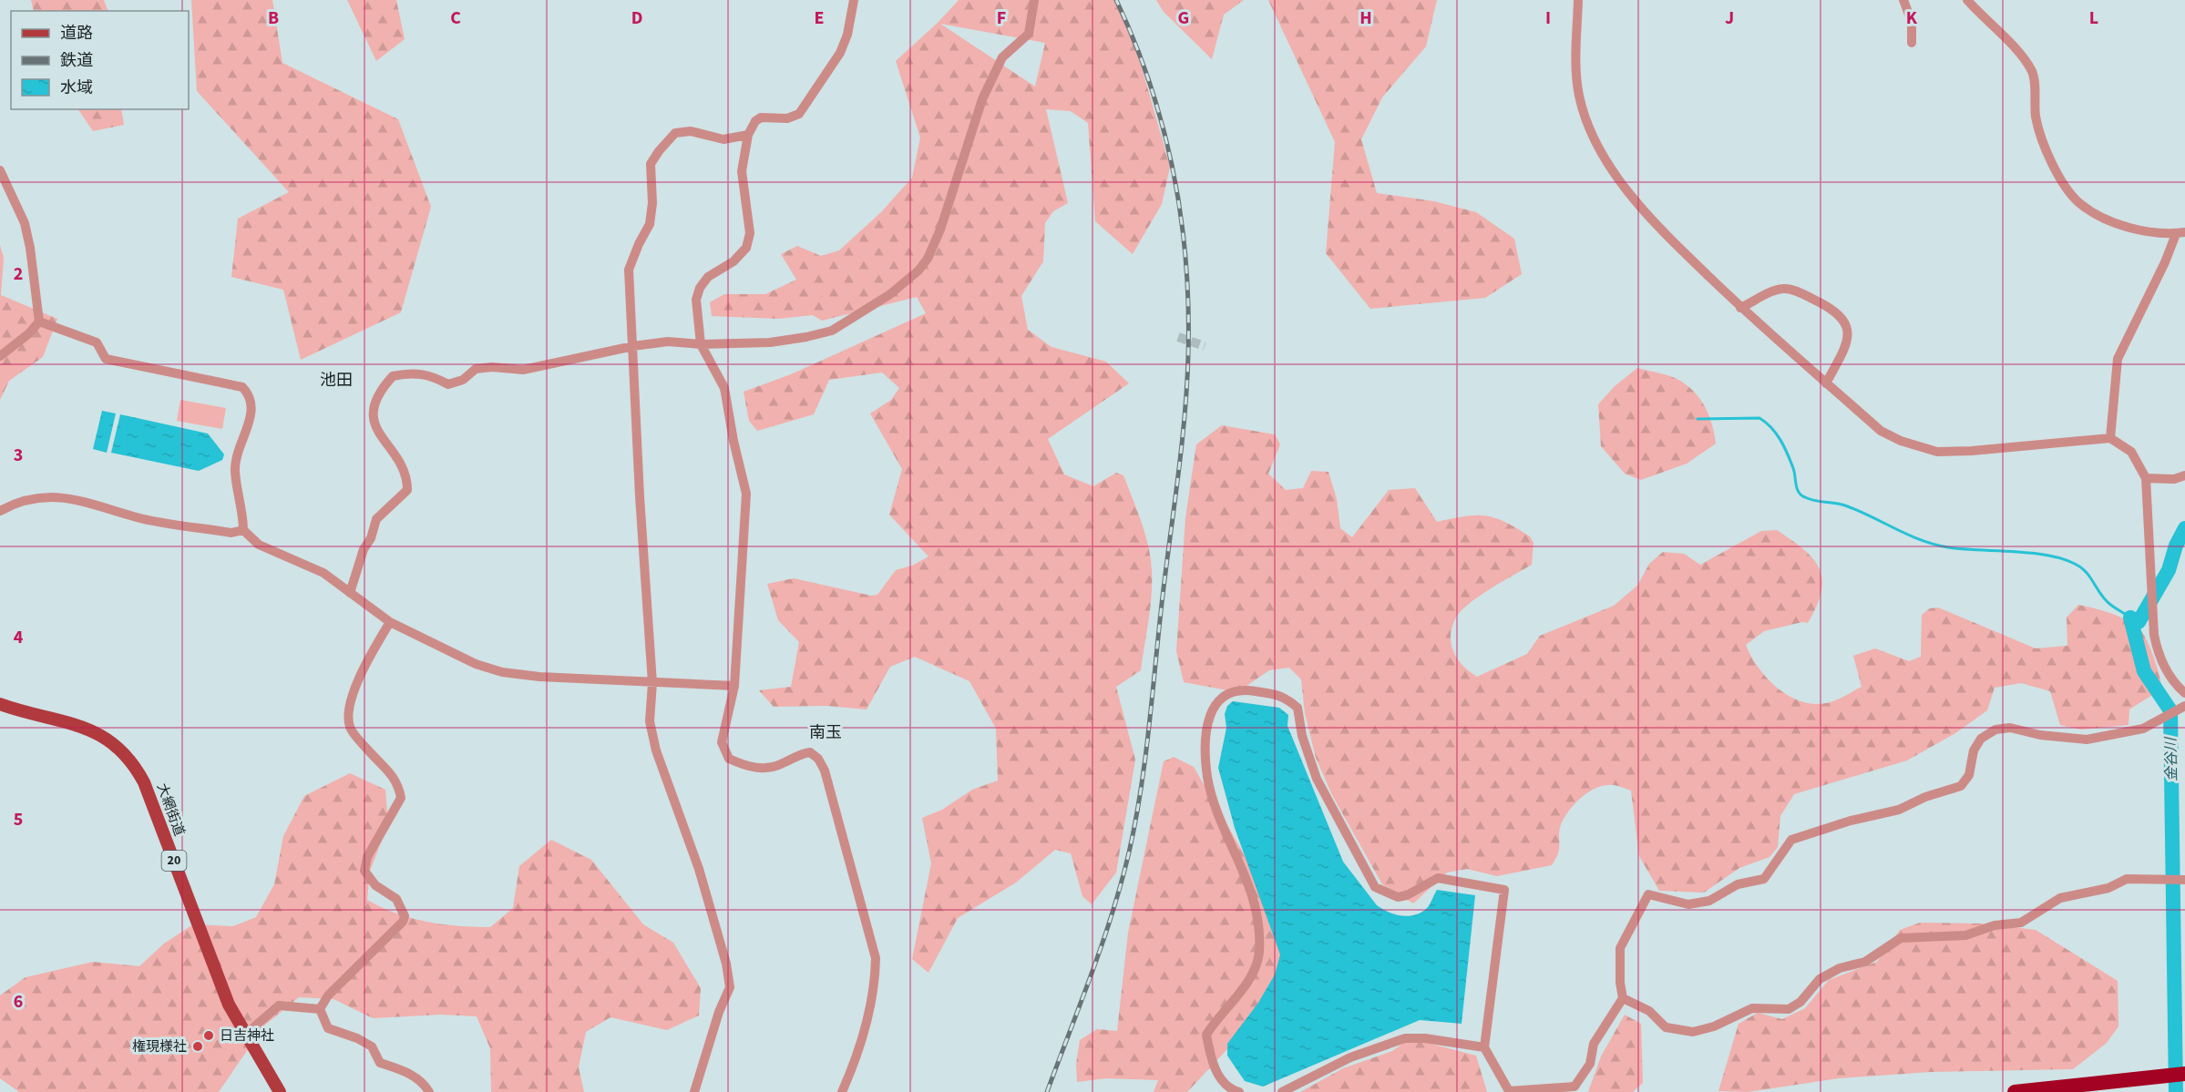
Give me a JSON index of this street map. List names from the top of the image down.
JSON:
{
  "streets": {
    "main road": ["大網街道", "20"]
  },
  "districts": ["池田", "南玉"],
  "water": ["金谷川"],
  "places": ["日吉神社", "権現様社"],
  "legend": ["道路", "鉄道", "水域"],
  "grid": {
    "columns": [
      "B",
      "C",
      "D",
      "E",
      "F",
      "G",
      "H",
      "I",
      "J",
      "K",
      "L"
    ],
    "rows": [
      "2",
      "3",
      "4",
      "5",
      "6"
    ]
  }
}
